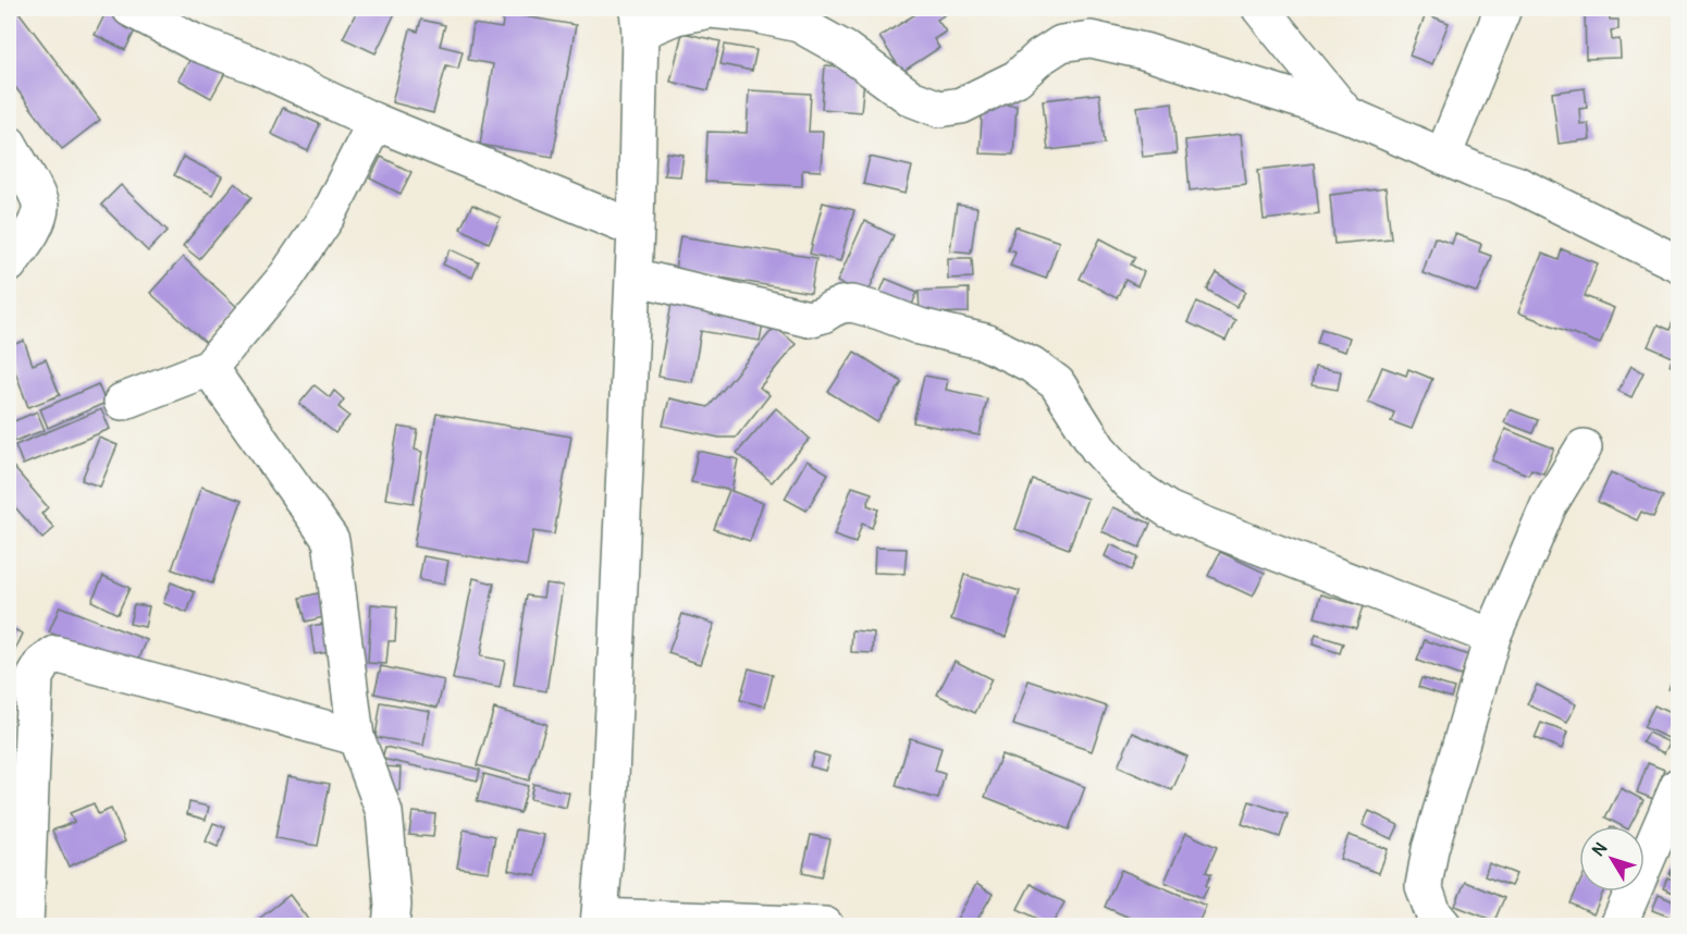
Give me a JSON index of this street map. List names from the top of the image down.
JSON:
{
  "north": "top left"
}
